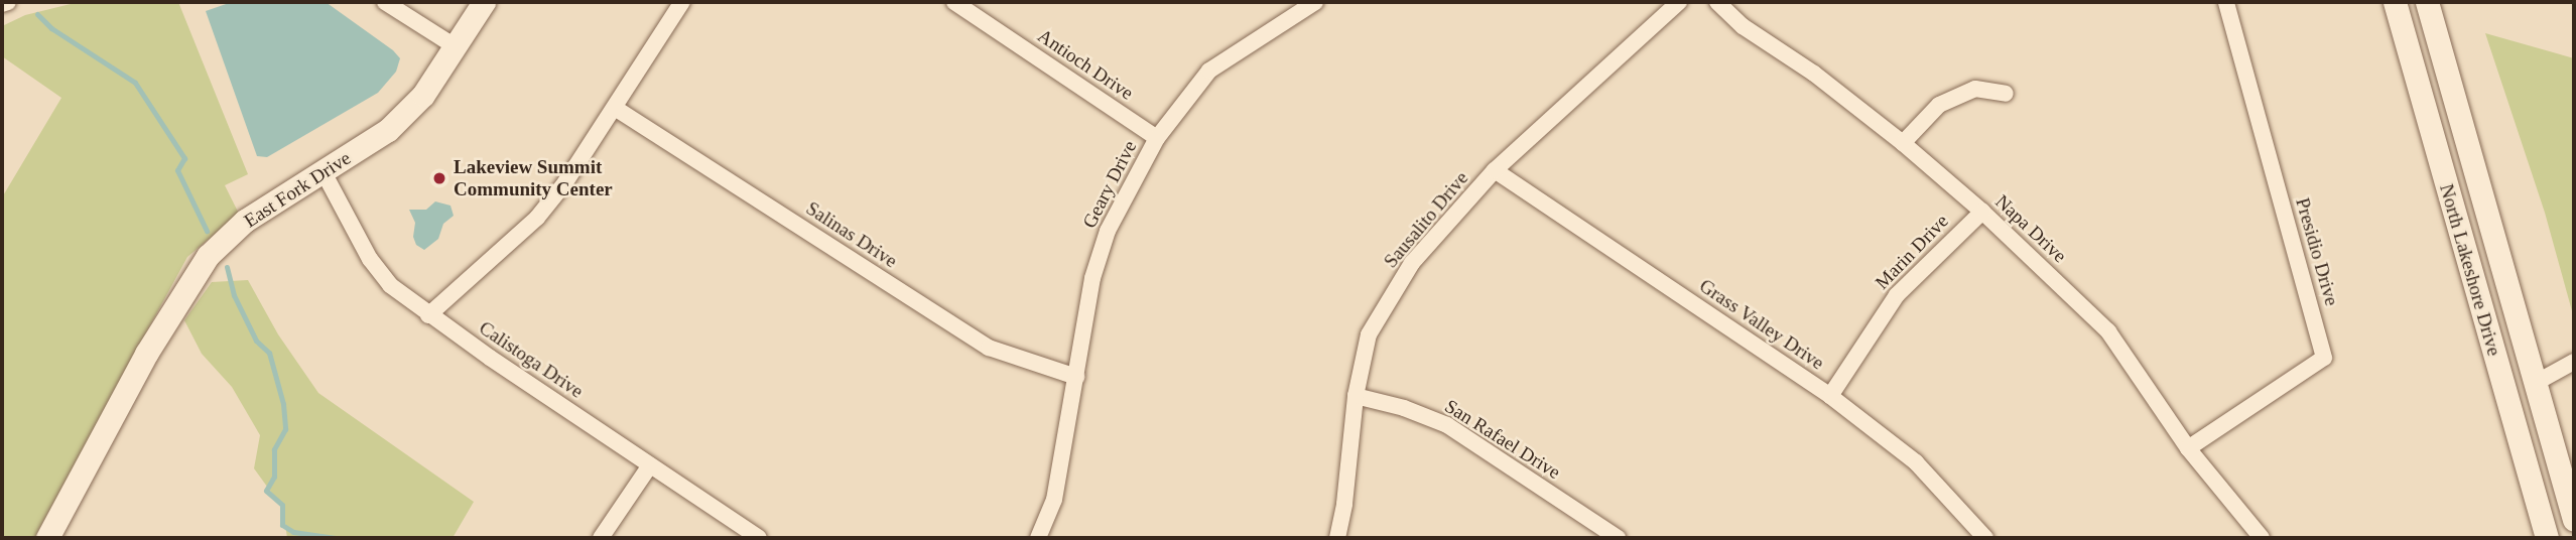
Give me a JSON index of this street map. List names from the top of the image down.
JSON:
{
  "streets": {
    "main road": ["East Fork Drive", "North Lakeshore Drive"],
    "street": [
      "Antioch Drive",
      "Geary Drive",
      "Sausalito Drive",
      "Napa Drive",
      "Salinas Drive",
      "Marin Drive",
      "Presidio Drive",
      "Grass Valley Drive",
      "Calistoga Drive",
      "San Rafael Drive"
    ]
  },
  "crossings": [
    ["Antioch Drive", "Geary Drive"],
    ["Geary Drive", "Salinas Drive"],
    ["East Fork Drive", "Calistoga Drive"],
    ["Sausalito Drive", "Grass Valley Drive"],
    ["Sausalito Drive", "San Rafael Drive"],
    ["Napa Drive", "Marin Drive"],
    ["Napa Drive", "Presidio Drive"],
    ["Marin Drive", "Grass Valley Drive"]
  ],
  "places": ["Lakeview Summit Community Center"]
}
